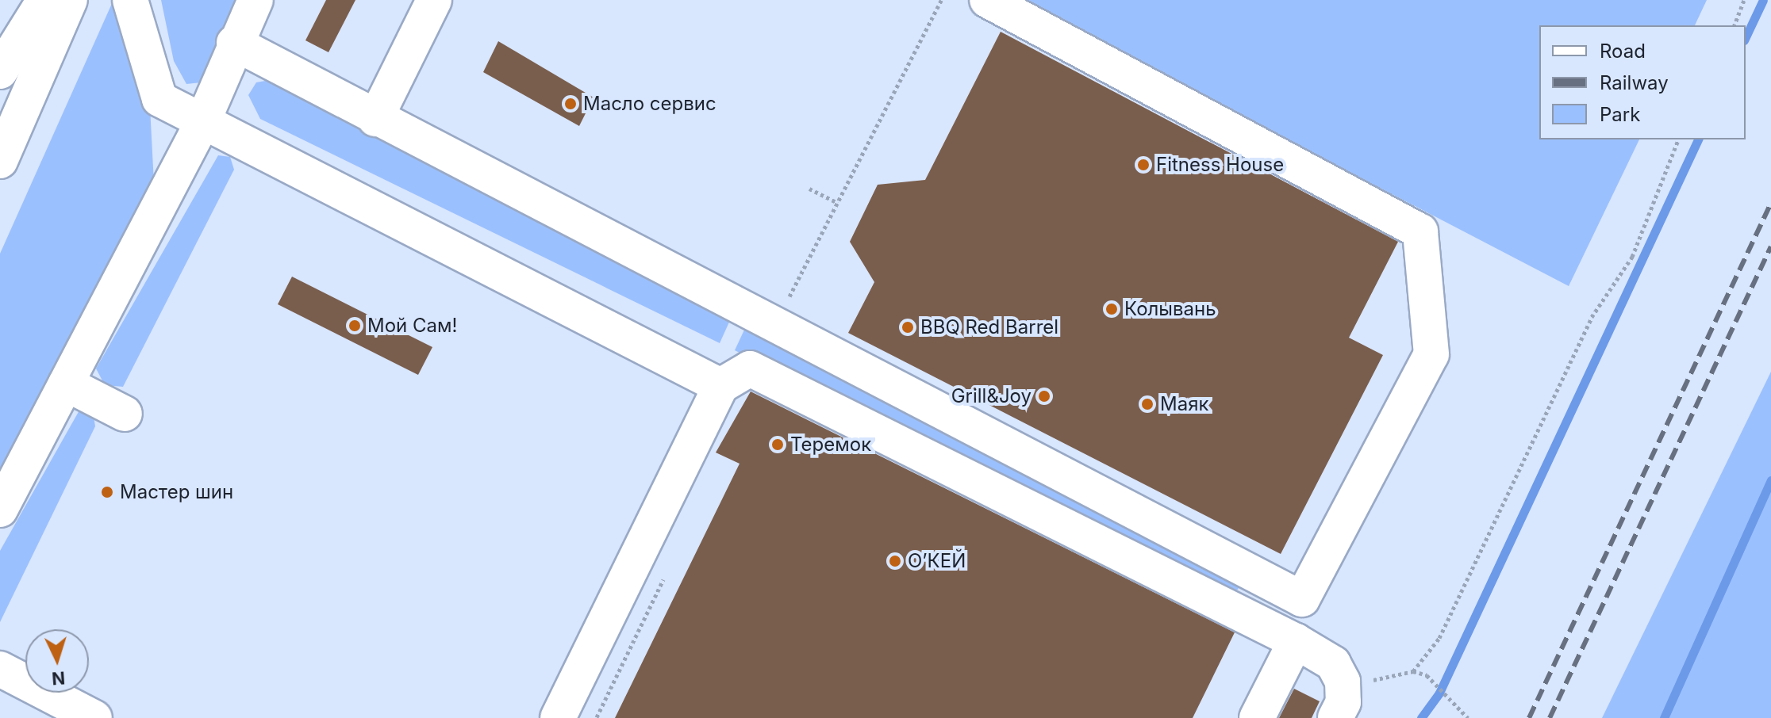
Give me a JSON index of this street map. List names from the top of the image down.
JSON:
{
  "places": [
    "Масло сервис",
    "Fitness House",
    "Колывань",
    "Мой Сам!",
    "BBQ Red Barrel",
    "Grill&Joy",
    "Маяк",
    "Теремок",
    "Мастер шин",
    "О’КЕЙ"
  ],
  "legend": ["Road", "Railway", "Park"],
  "north": "bottom"
}
